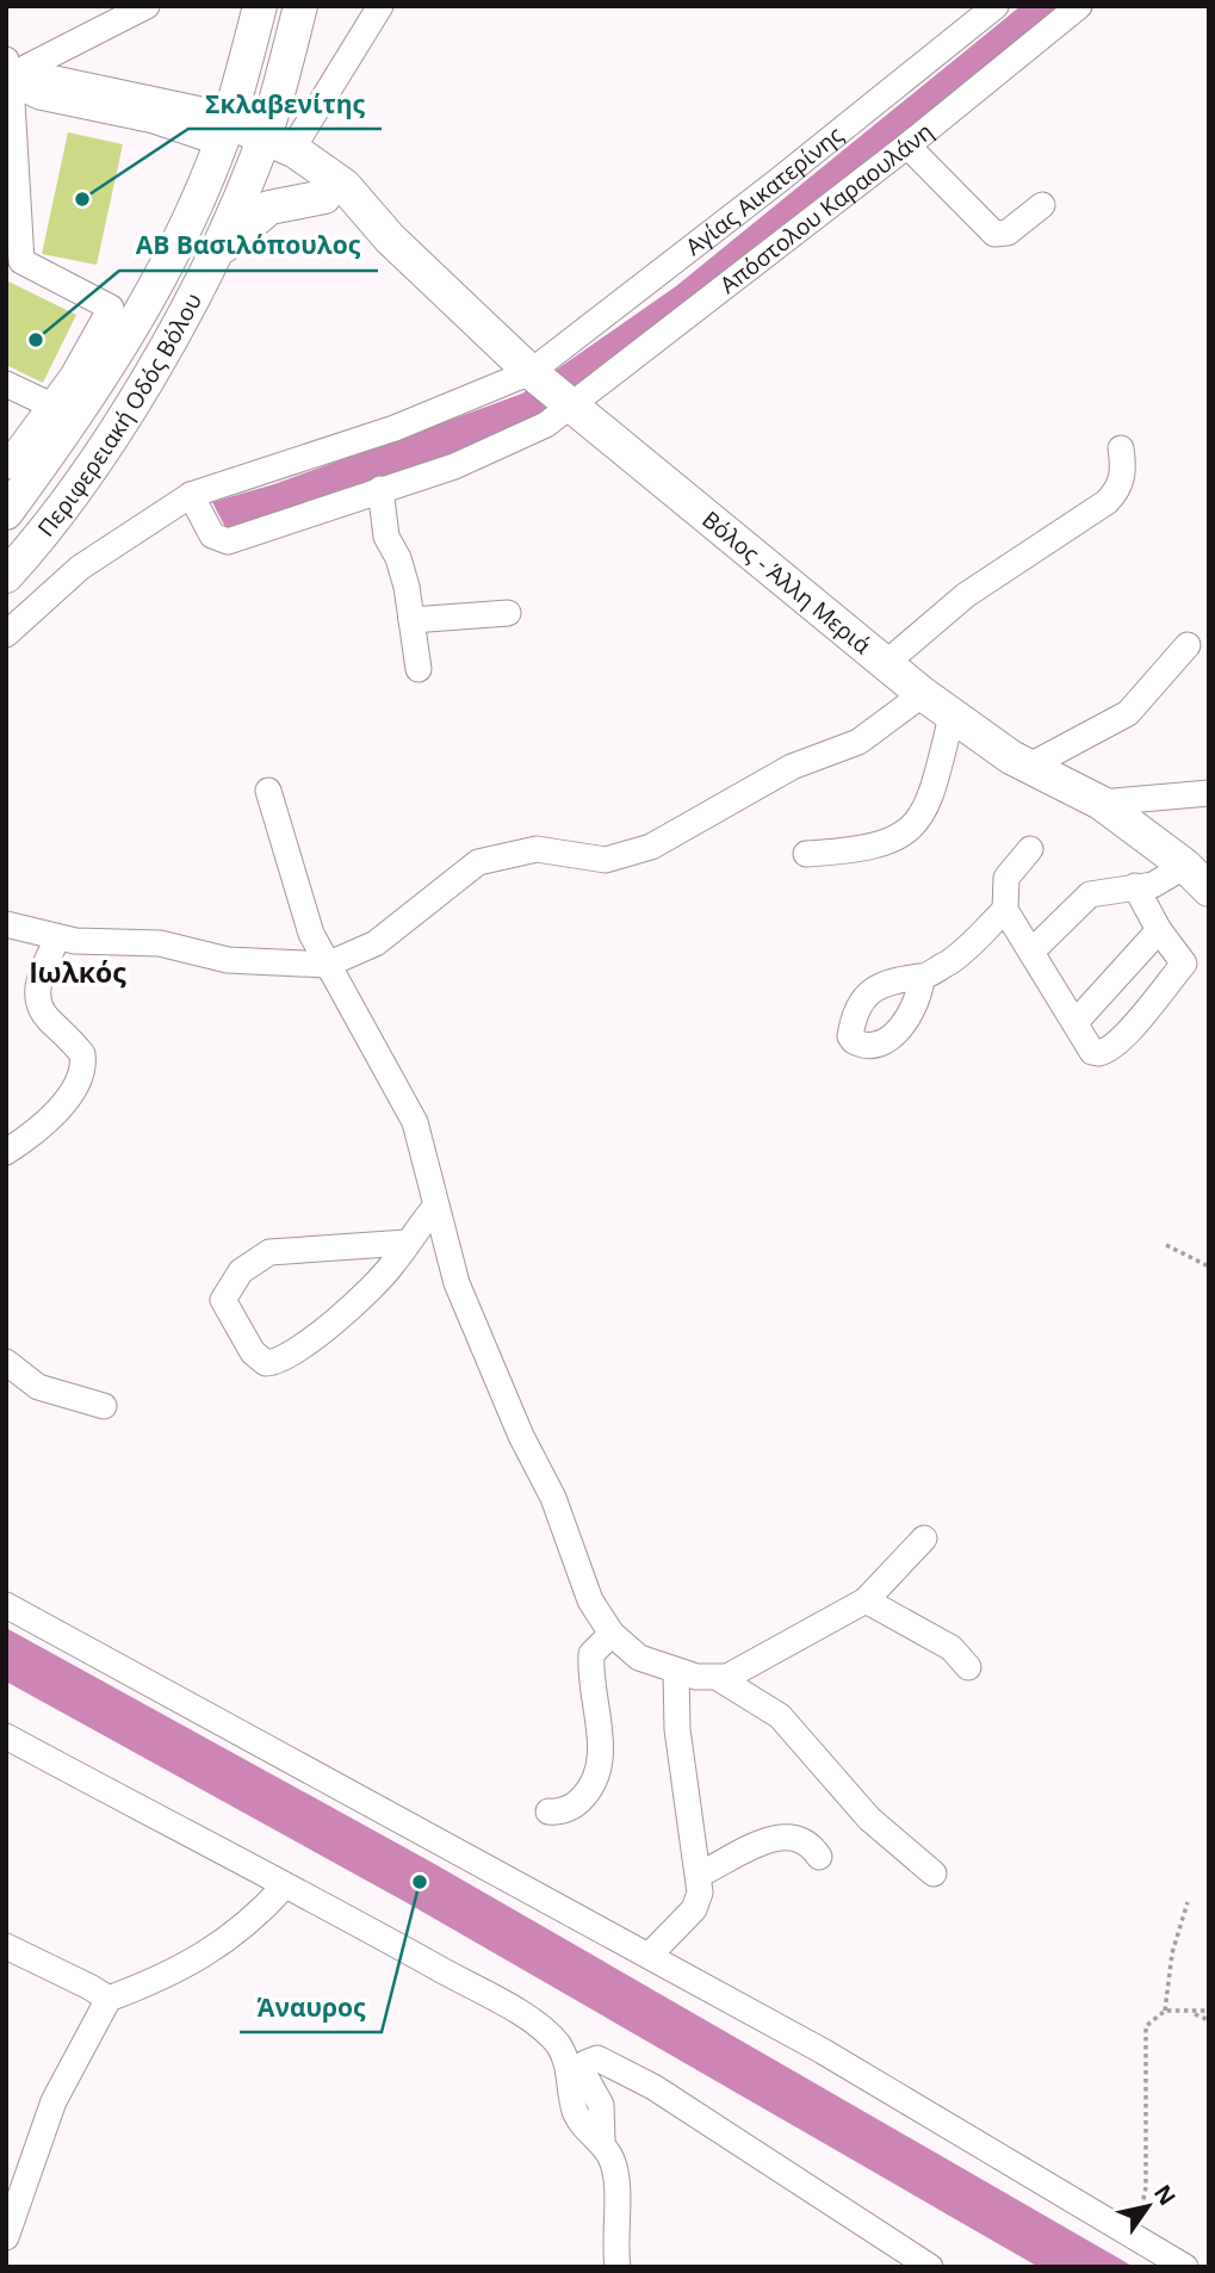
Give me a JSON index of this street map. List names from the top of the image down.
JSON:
{
  "streets": {
    "main road": ["Περιφερειακή Οδός Βόλου", "Βόλος - Άλλη Μεριά"],
    "street": ["Αγίας Αικατερίνης", "Απόστολου Καραουλάνη"]
  },
  "crossings": [
    ["Αγίας Αικατερίνης", "Απόστολου Καραουλάνη"],
    ["Αγίας Αικατερίνης", "Βόλος - Άλλη Μεριά"],
    ["Απόστολου Καραουλάνη", "Βόλος - Άλλη Μεριά"],
    ["Περιφερειακή Οδός Βόλου", "Βόλος - Άλλη Μεριά"]
  ],
  "districts": ["Ιωλκός"],
  "places": ["Σκλαβενίτης", "ΑΒ Βασιλόπουλος", "Άναυρος"],
  "north": "top right"
}
